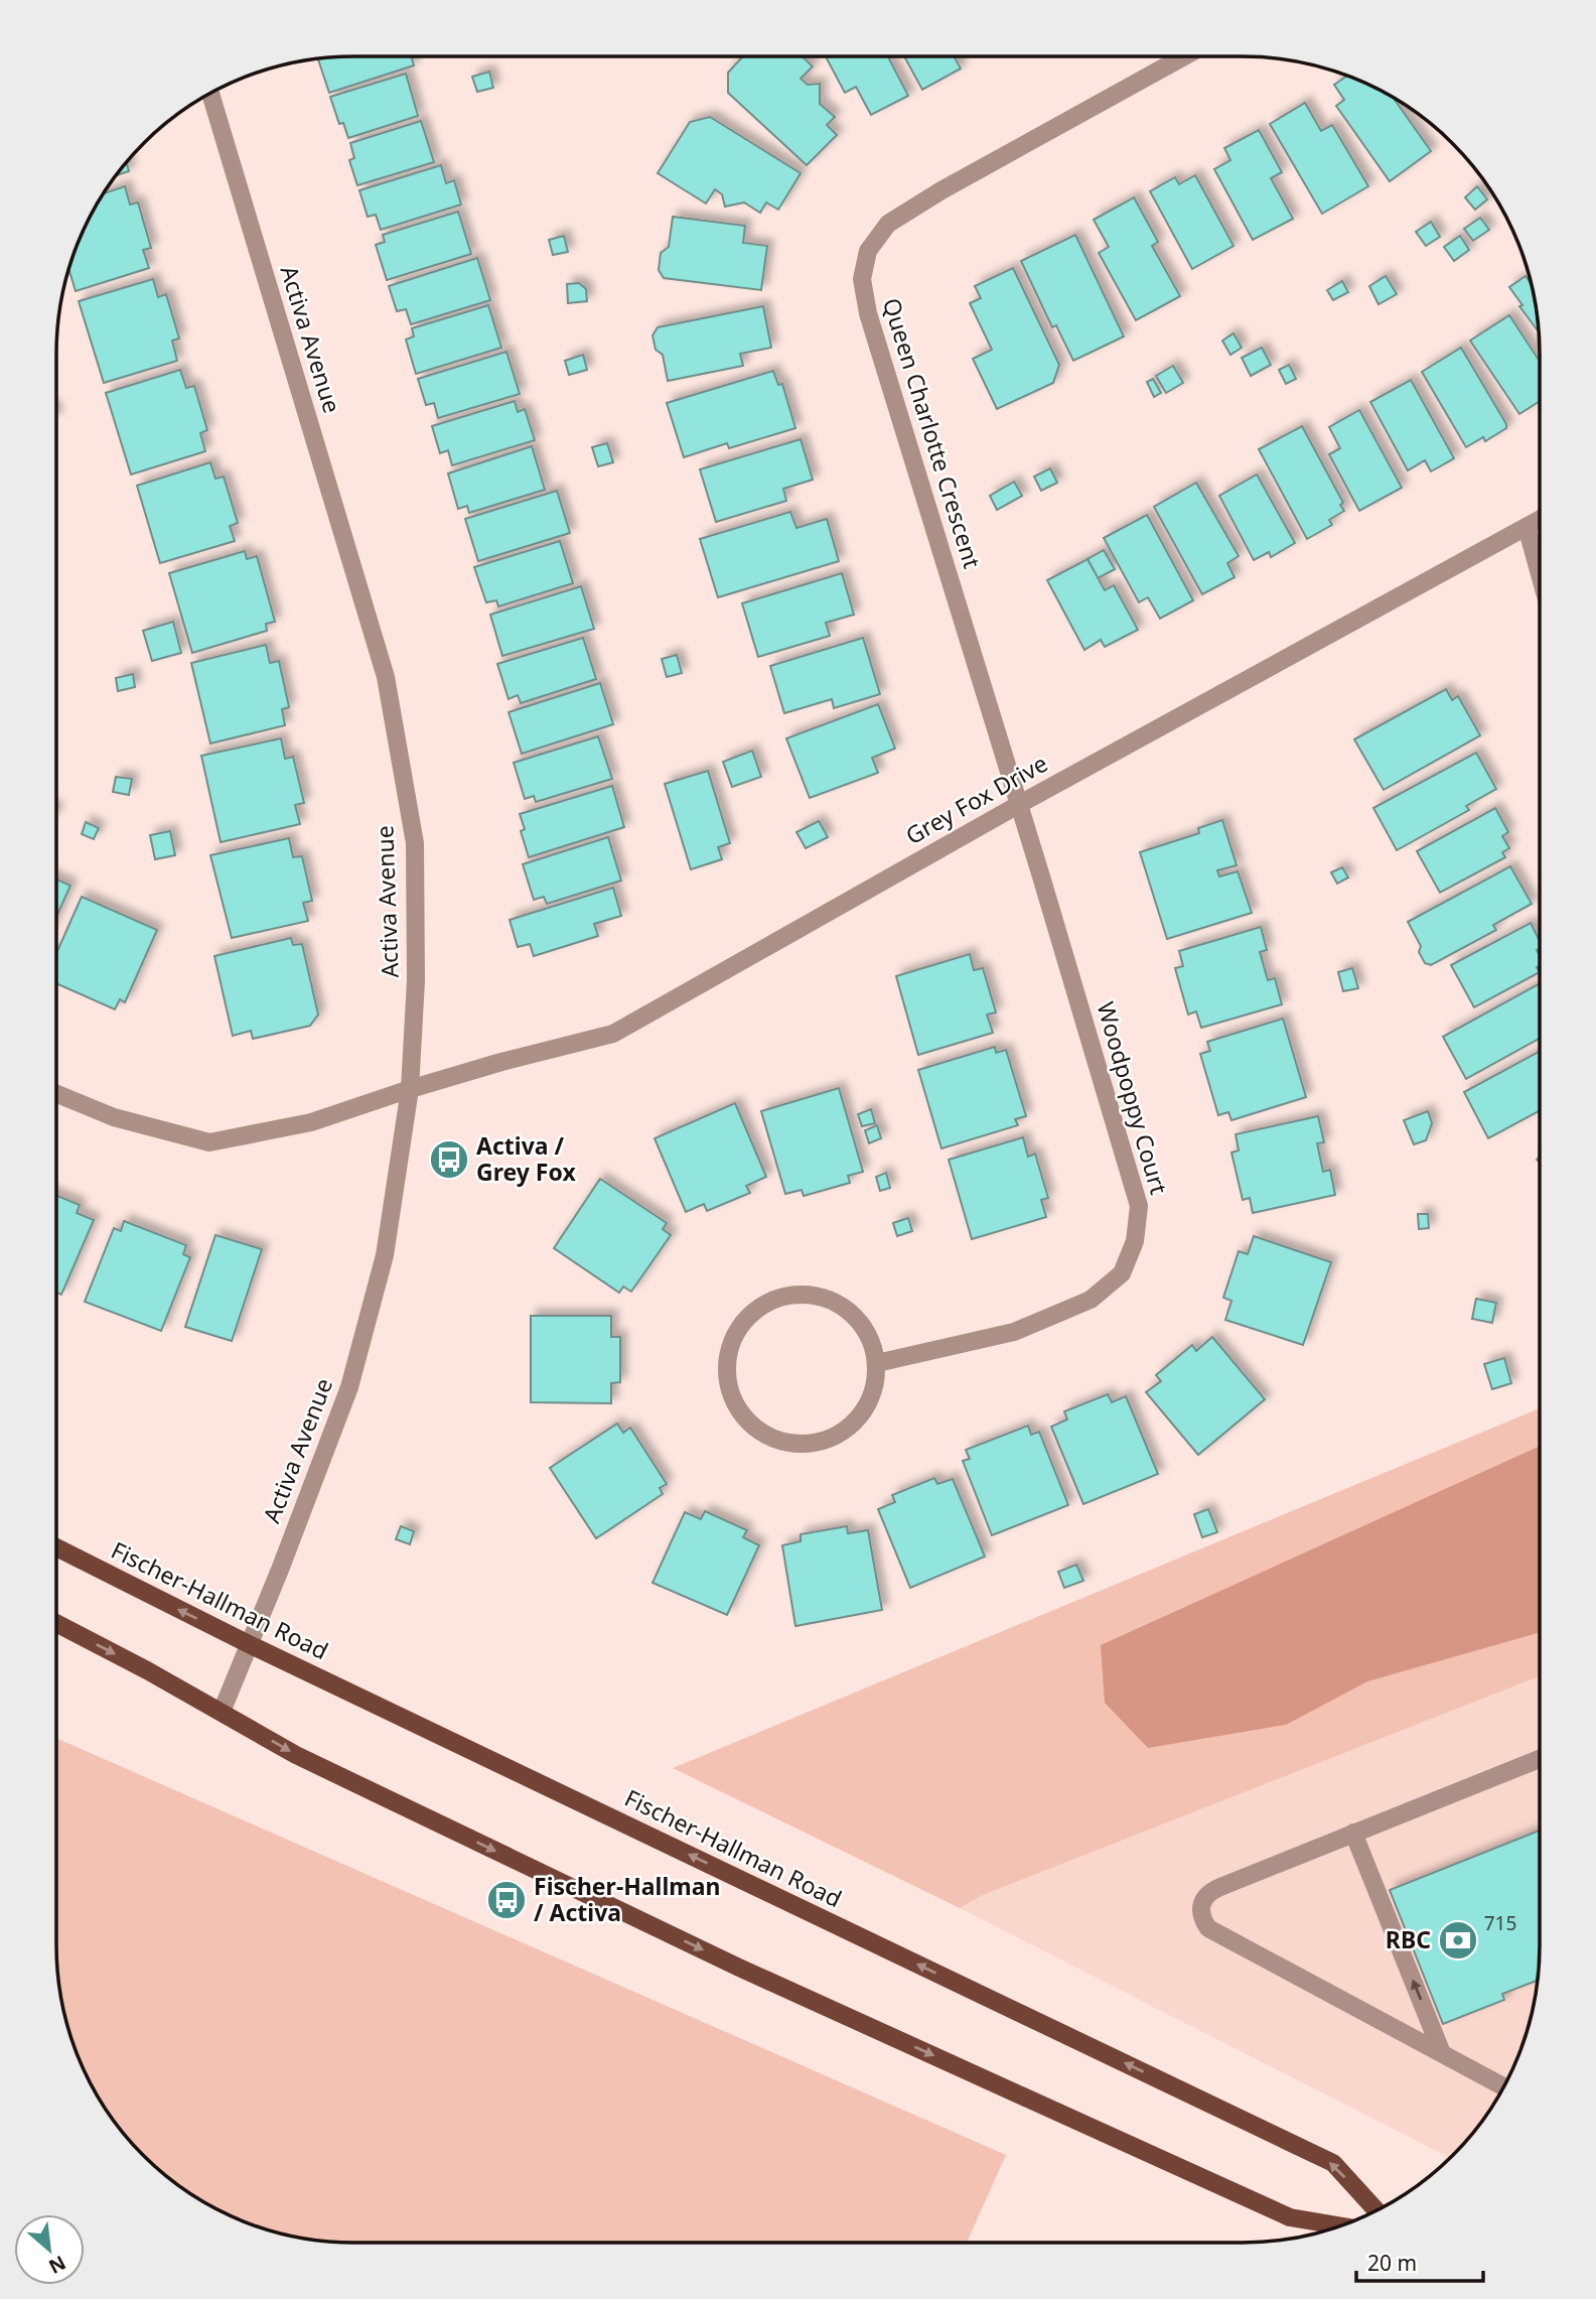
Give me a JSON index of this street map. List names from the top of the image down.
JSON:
{
  "streets": {
    "main road": ["Fischer-Hallman Road"],
    "street": [
      "Activa Avenue",
      "Queen Charlotte Crescent",
      "Grey Fox Drive",
      "Woodpoppy Court"
    ]
  },
  "crossings": [
    ["Activa Avenue", "Grey Fox Drive"],
    ["Activa Avenue", "Fischer-Hallman Road"],
    ["Queen Charlotte Crescent", "Grey Fox Drive"],
    ["Queen Charlotte Crescent", "Woodpoppy Court"],
    ["Grey Fox Drive", "Woodpoppy Court"]
  ],
  "places": {
    "bus stop": ["Activa / Grey Fox", "Fischer-Hallman / Activa"],
    "bank": ["RBC"]
  },
  "house_numbers": ["715"],
  "scale_bar": "20 m",
  "north": "bottom right"
}
